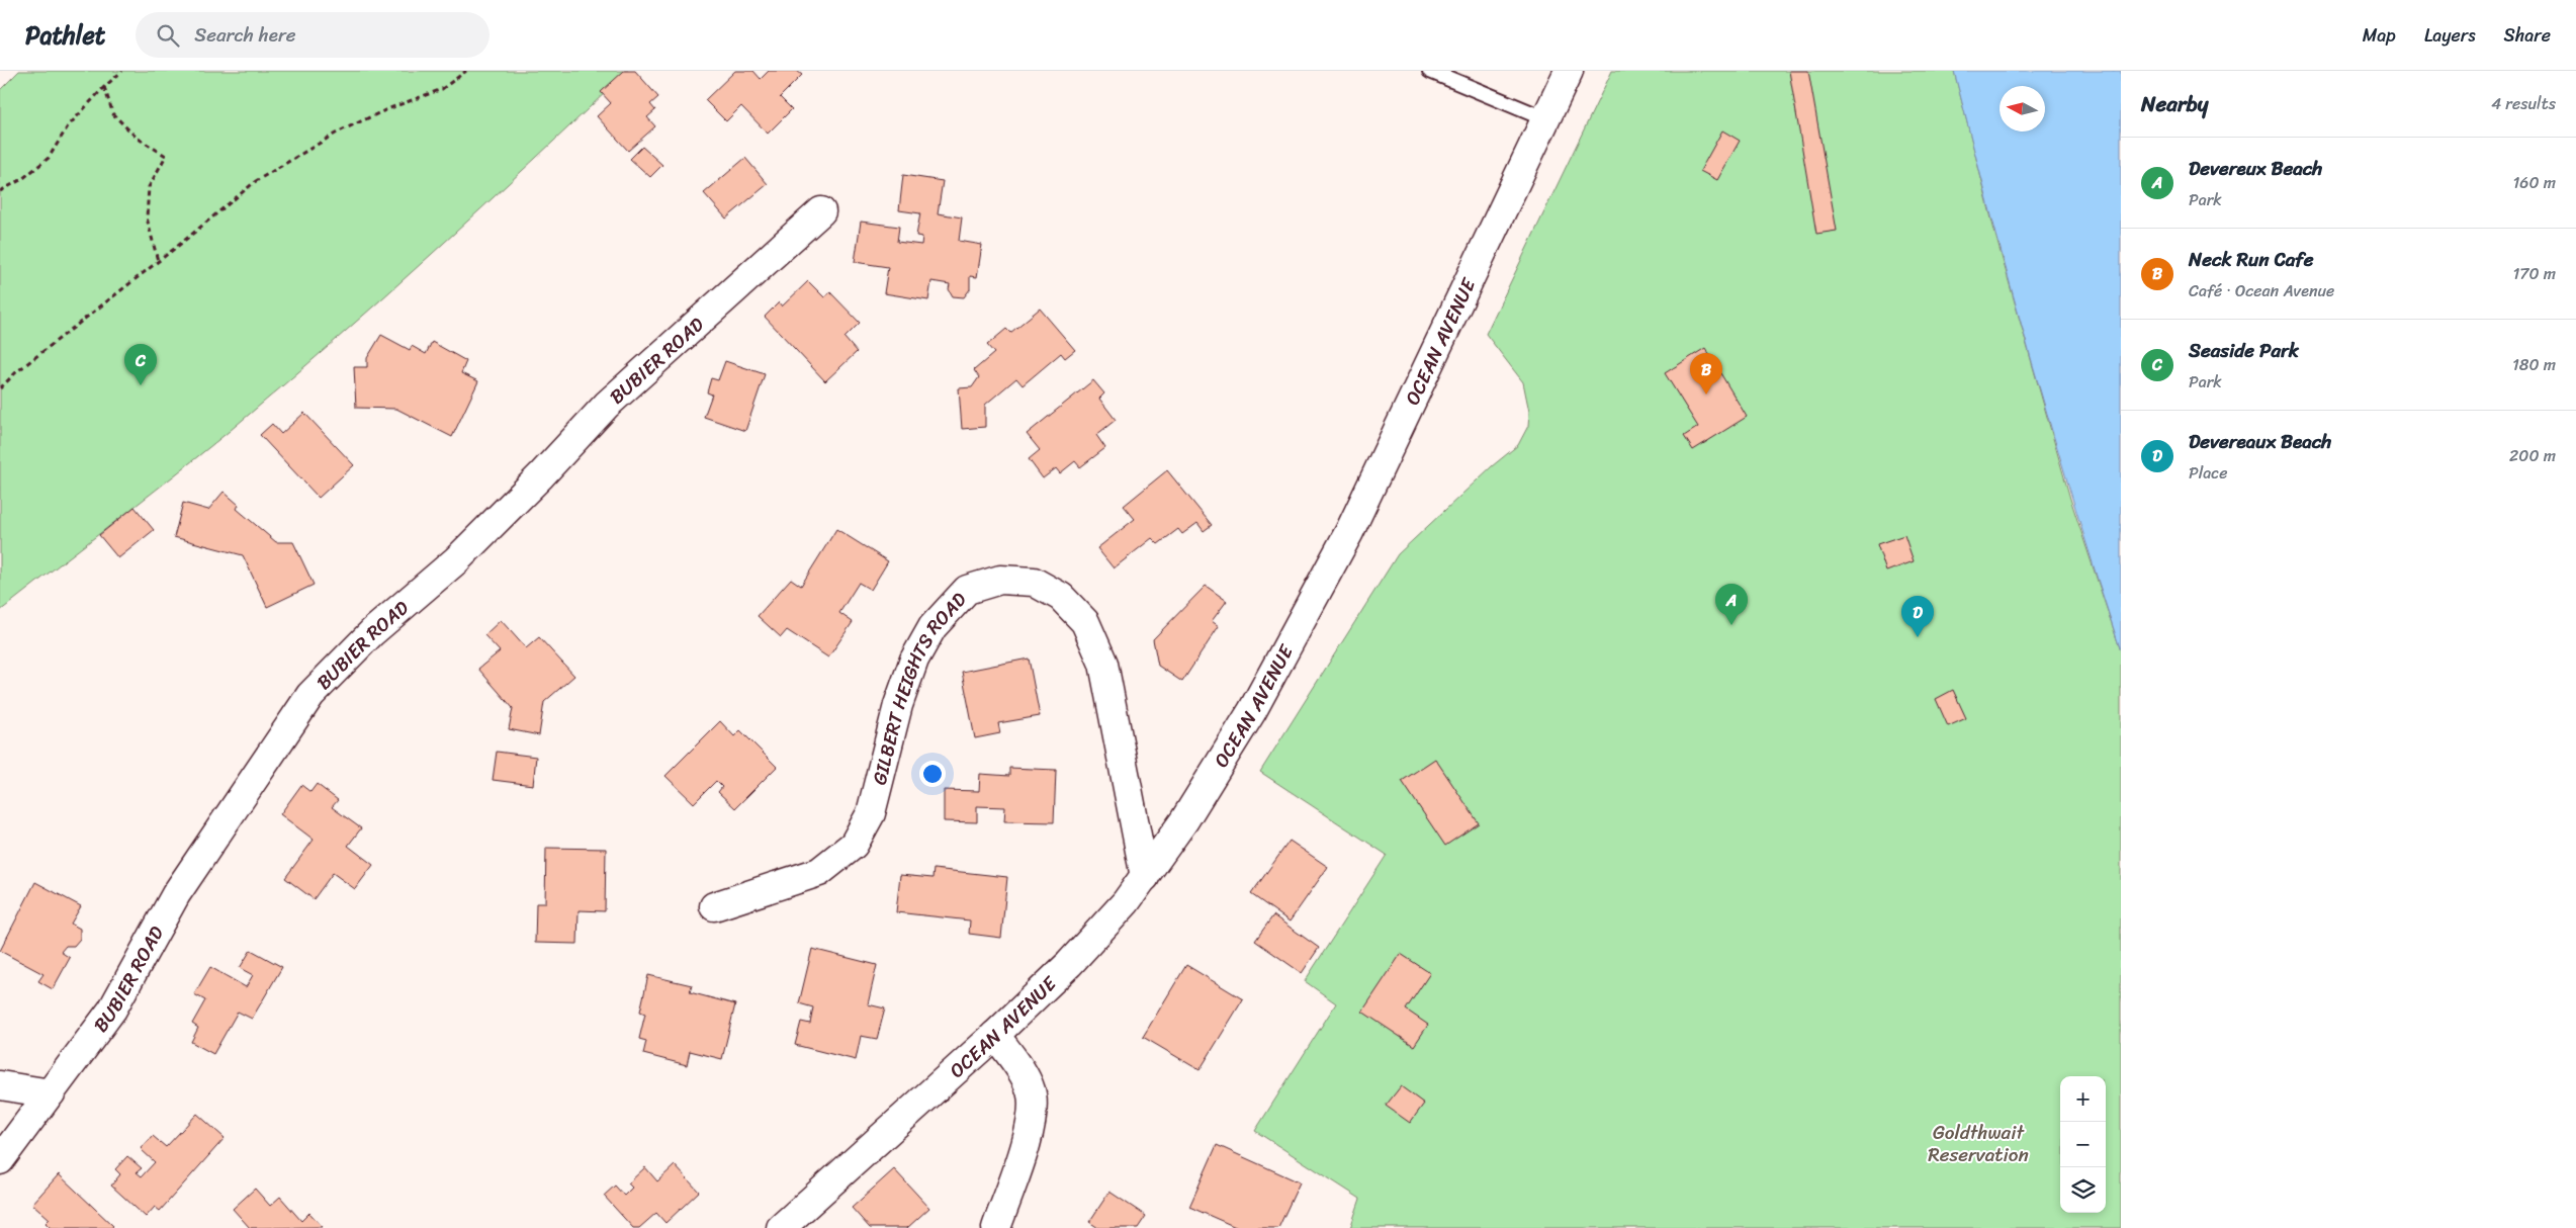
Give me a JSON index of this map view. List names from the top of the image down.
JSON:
{
  "streets": {
    "street": ["OCEAN AVENUE", "BUBIER ROAD", "GILBERT HEIGHTS ROAD"]
  },
  "crossings": [
    ["OCEAN AVENUE", "GILBERT HEIGHTS ROAD"]
  ],
  "parks": ["Goldthwait Reservation"],
  "north": "left",
  "page": {
    "header": "Pathlet",
    "search": "Search here",
    "nav": ["Map", "Layers", "Share"],
    "heading": ["Nearby", "4 results"],
    "list": [
      {
        "mark": "A",
        "name": "Devereux Beach",
        "note": "Park",
        "value": "160 m"
      },
      {
        "mark": "B",
        "name": "Neck Run Cafe",
        "note": "Café · Ocean Avenue",
        "value": "170 m"
      },
      {
        "mark": "C",
        "name": "Seaside Park",
        "note": "Park",
        "value": "180 m"
      },
      {
        "mark": "D",
        "name": "Devereaux Beach",
        "note": "Place",
        "value": "200 m"
      }
    ],
    "pins": [
      "C",
      "B",
      "A",
      "D"
    ],
    "map_buttons": ["+", "−"]
  }
}
